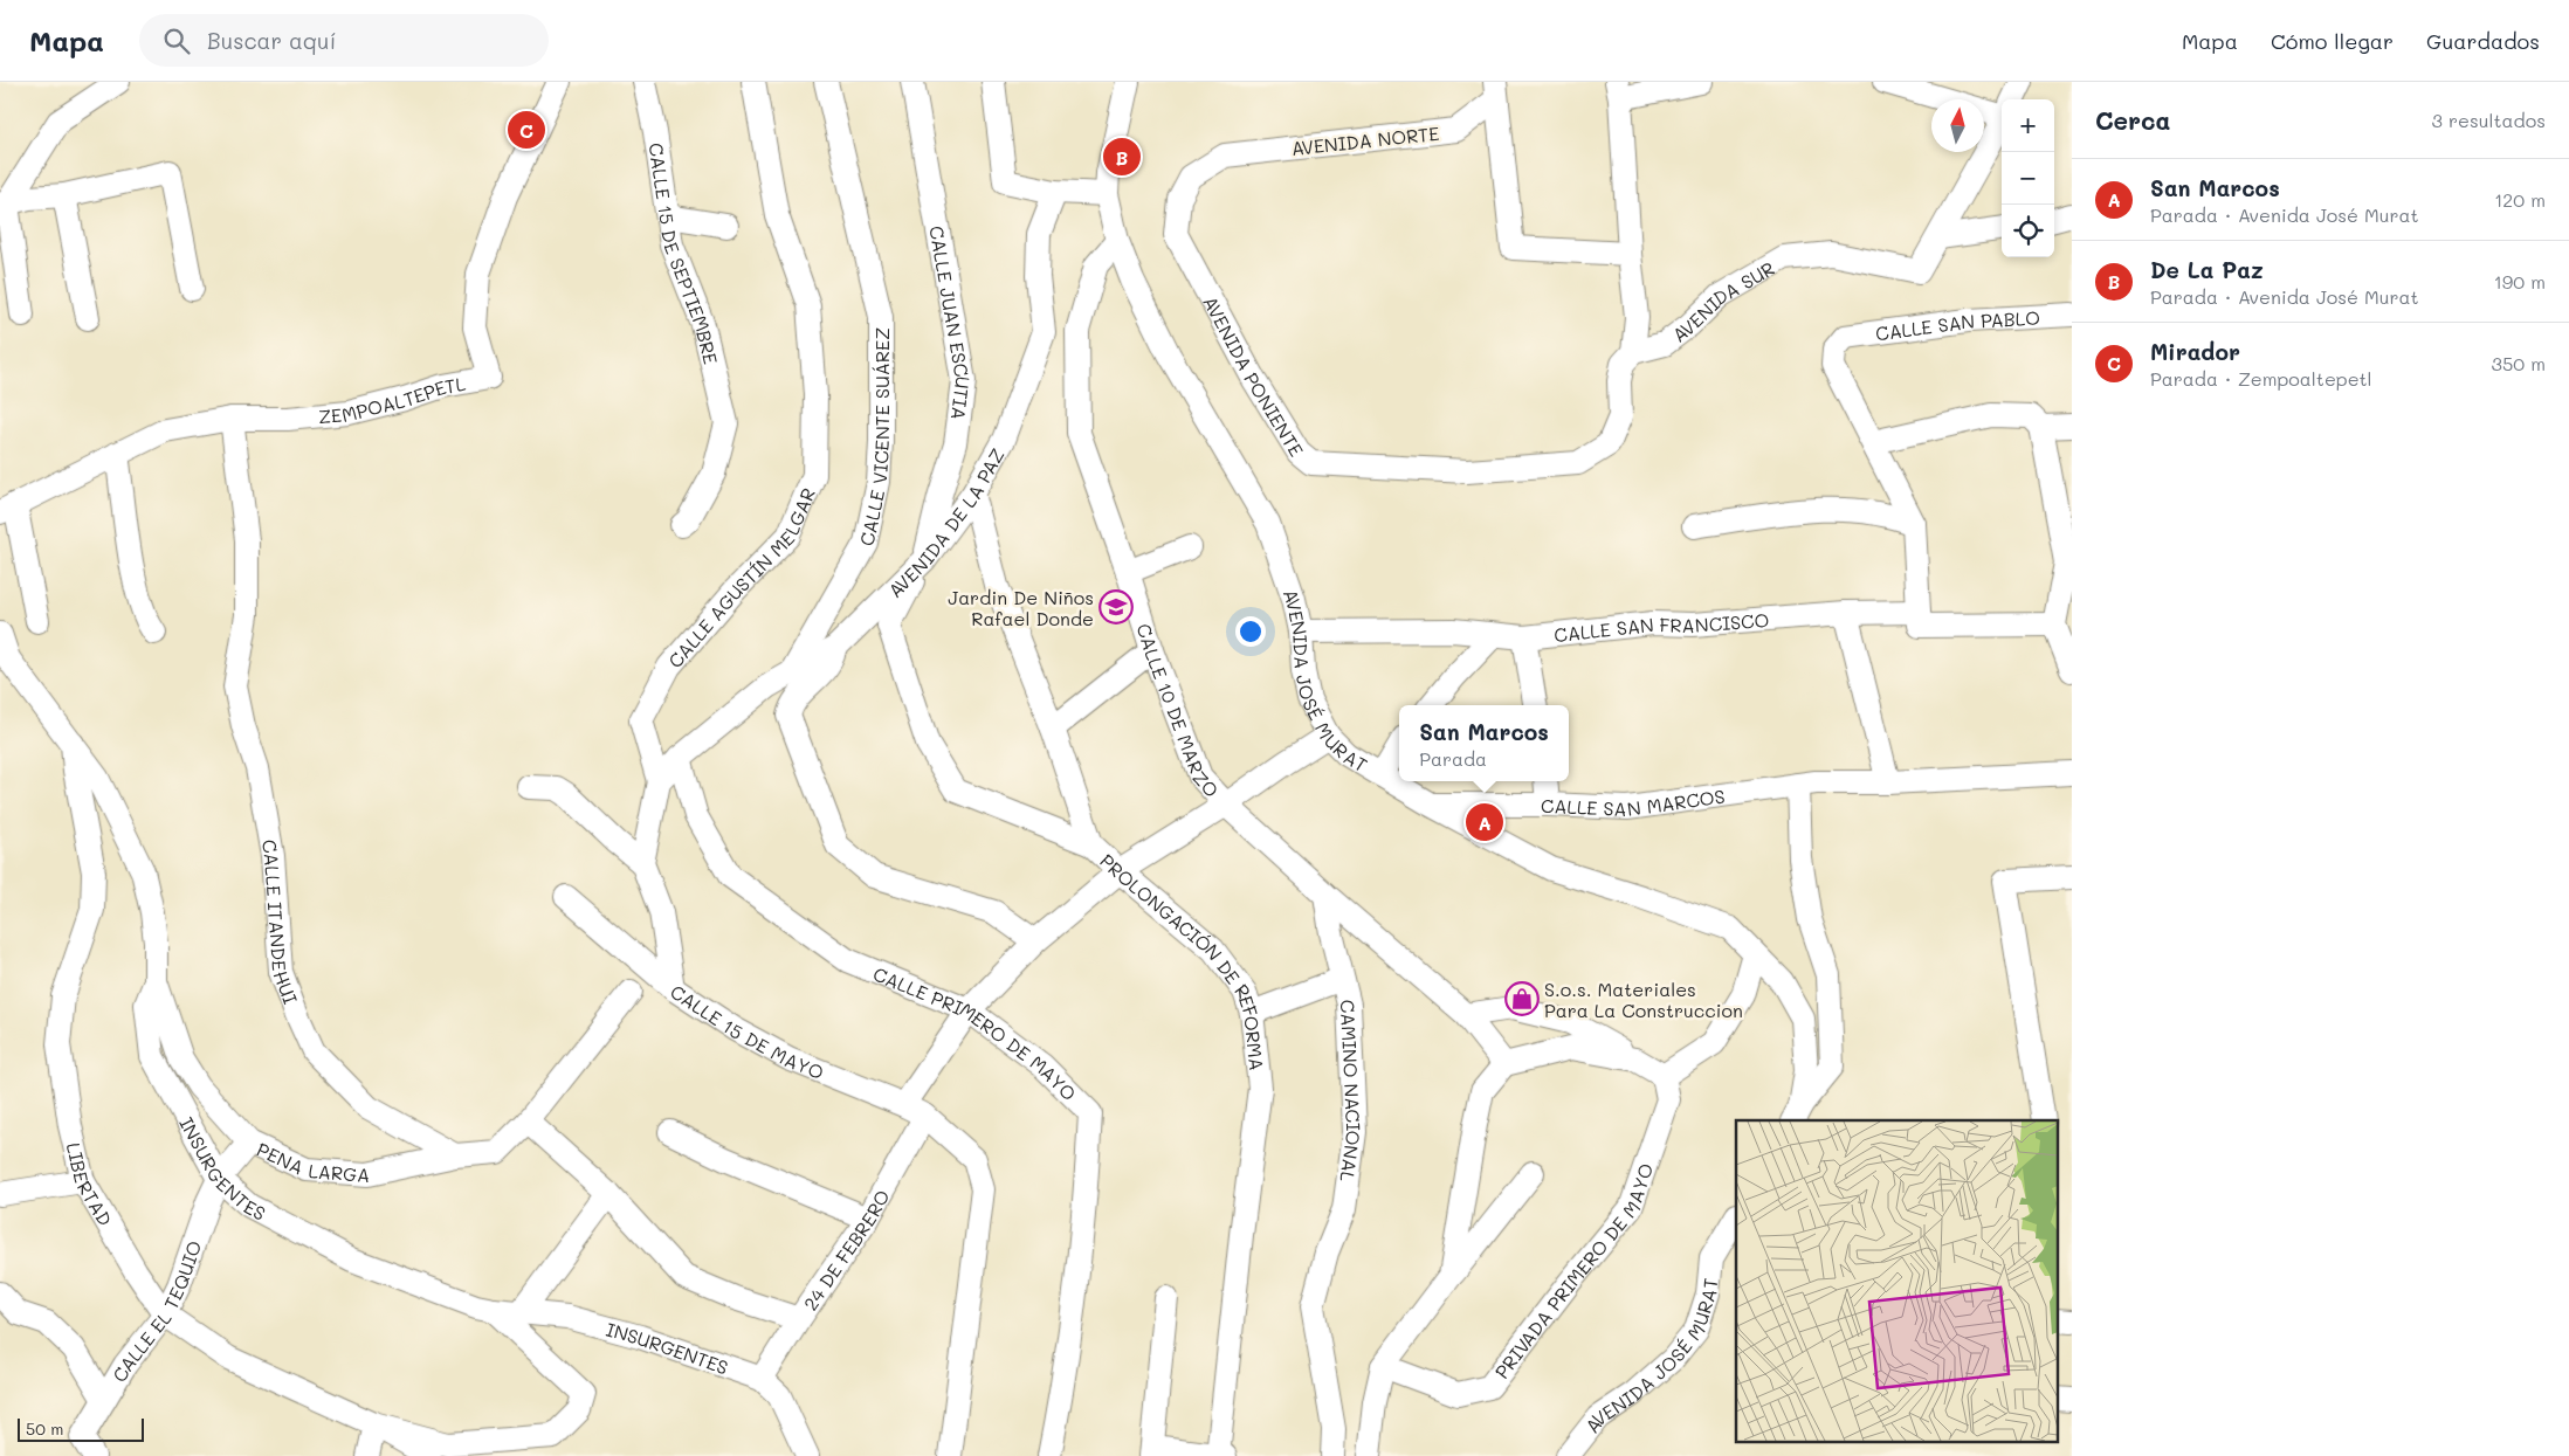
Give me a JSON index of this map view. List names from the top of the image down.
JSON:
{
  "streets": {
    "street": [
      "AVENIDA NORTE",
      "CALLE 15 DE SEPTIEMBRE",
      "AVENIDA SUR",
      "CALLE JUAN ESCUTIA",
      "CALLE SAN PABLO",
      "AVENIDA PONIENTE",
      "ZEMPOALTEPETL",
      "CALLE VICENTE SUÁREZ",
      "AVENIDA DE LA PAZ",
      "CALLE AGUSTÍN MELGAR",
      "CALLE SAN FRANCISCO",
      "AVENIDA JOSÉ MURAT",
      "CALLE 10 DE MARZO",
      "CALLE SAN MARCOS",
      "CALLE ITANDEHUI",
      "PROLONGACIÓN DE REFORMA",
      "CALLE 15 DE MAYO",
      "CALLE PRIMERO DE MAYO",
      "CAMINO NACIONAL",
      "PENA LARGA",
      "INSURGENTES",
      "LIBERTAD",
      "24 DE FEBRERO",
      "PRIVADA PRIMERO DE MAYO",
      "CALLE EL TEQUIO"
    ]
  },
  "crossings": [
    ["AVENIDA NORTE", "AVENIDA PONIENTE"],
    ["AVENIDA SUR", "AVENIDA PONIENTE"],
    ["CALLE JUAN ESCUTIA", "AVENIDA DE LA PAZ"],
    ["ZEMPOALTEPETL", "CALLE ITANDEHUI"],
    ["CALLE VICENTE SUÁREZ", "AVENIDA DE LA PAZ"],
    ["AVENIDA DE LA PAZ", "PROLONGACIÓN DE REFORMA"],
    ["AVENIDA DE LA PAZ", "CALLE PRIMERO DE MAYO"],
    ["CALLE SAN FRANCISCO", "AVENIDA JOSÉ MURAT"],
    ["AVENIDA JOSÉ MURAT", "CALLE 10 DE MARZO"],
    ["AVENIDA JOSÉ MURAT", "CALLE SAN MARCOS"],
    ["CALLE 10 DE MARZO", "CAMINO NACIONAL"],
    ["CALLE ITANDEHUI", "PENA LARGA"],
    ["CALLE 15 DE MAYO", "24 DE FEBRERO"],
    ["PENA LARGA", "INSURGENTES"],
    ["PENA LARGA", "CALLE EL TEQUIO"],
    ["INSURGENTES", "LIBERTAD"],
    ["INSURGENTES", "24 DE FEBRERO"],
    ["INSURGENTES", "CALLE EL TEQUIO"],
    ["LIBERTAD", "CALLE EL TEQUIO"]
  ],
  "places": {
    "school or university": ["Jardin De Niños Rafael Donde"],
    "shop": ["S.o.s. Materiales Para La Construccion"]
  },
  "scale_bar": "50 m",
  "north": "top",
  "page": {
    "header": "Mapa",
    "search": "Buscar aquí",
    "nav": ["Mapa", "Cómo llegar", "Guardados"],
    "heading": ["Cerca", "3 resultados"],
    "map_buttons": ["+", "−"],
    "pins": ["C", "B", "A"],
    "list": [
      {
        "mark": "A",
        "name": "San Marcos",
        "note": "Parada · Avenida José Murat",
        "value": "120 m"
      },
      {
        "mark": "B",
        "name": "De La Paz",
        "note": "Parada · Avenida José Murat",
        "value": "190 m"
      },
      {
        "mark": "C",
        "name": "Mirador",
        "note": "Parada · Zempoaltepetl",
        "value": "350 m"
      }
    ],
    "popup": ["San Marcos", "Parada"],
    "scale": "50 m"
  }
}
